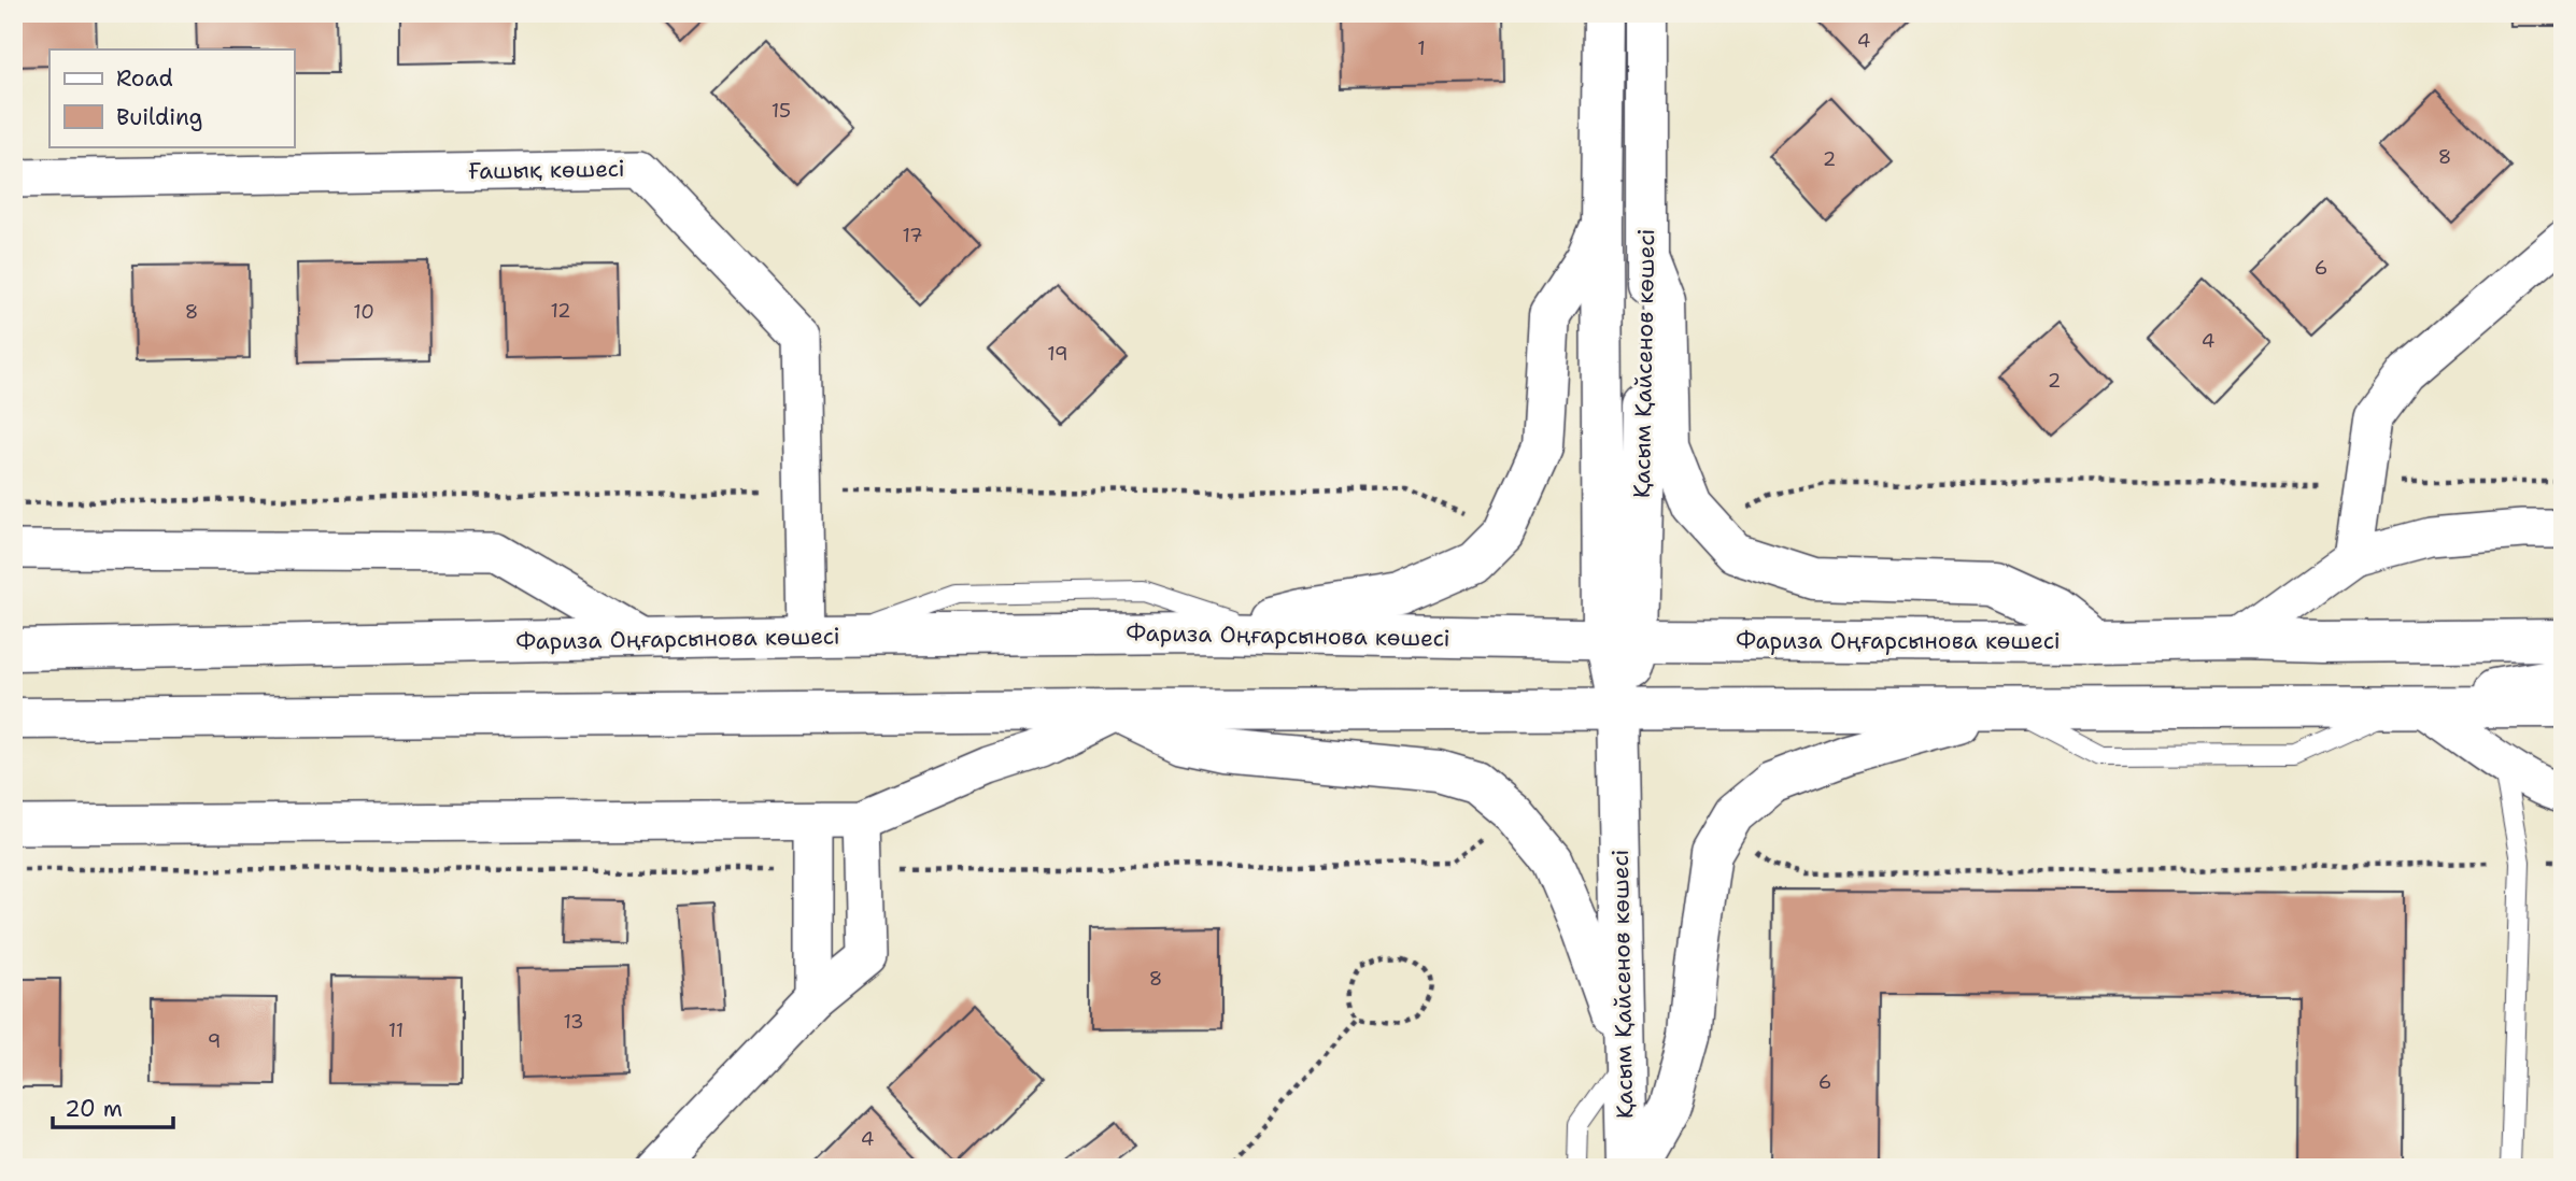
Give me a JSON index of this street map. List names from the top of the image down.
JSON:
{
  "streets": {
    "street": ["Ғашық көшесі", "Қасым Қайсенов көшесі", "Фариза Оңғарсынова көшесі"]
  },
  "crossings": [
    ["Ғашық көшесі", "Фариза Оңғарсынова көшесі"],
    ["Қасым Қайсенов көшесі", "Фариза Оңғарсынова көшесі"]
  ],
  "house_numbers": [
    "4",
    "1",
    "15",
    "8",
    "2",
    "17",
    "6",
    "12",
    "8",
    "10",
    "4",
    "19",
    "2",
    "8",
    "13",
    "11",
    "9",
    "6",
    "4"
  ],
  "legend": ["Road", "Building"],
  "scale_bar": "20 m"
}
